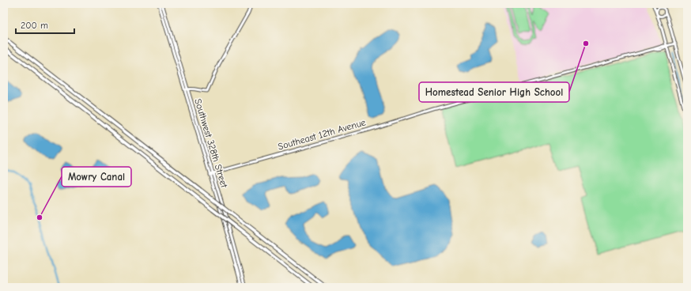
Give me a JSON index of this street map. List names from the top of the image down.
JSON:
{
  "streets": {
    "street": ["Southeast 12th Avenue", "Southwest 328th Street"]
  },
  "crossings": [
    ["Southeast 12th Avenue", "Southwest 328th Street"]
  ],
  "places": ["Homestead Senior High School", "Mowry Canal"],
  "scale_bar": "200 m"
}
